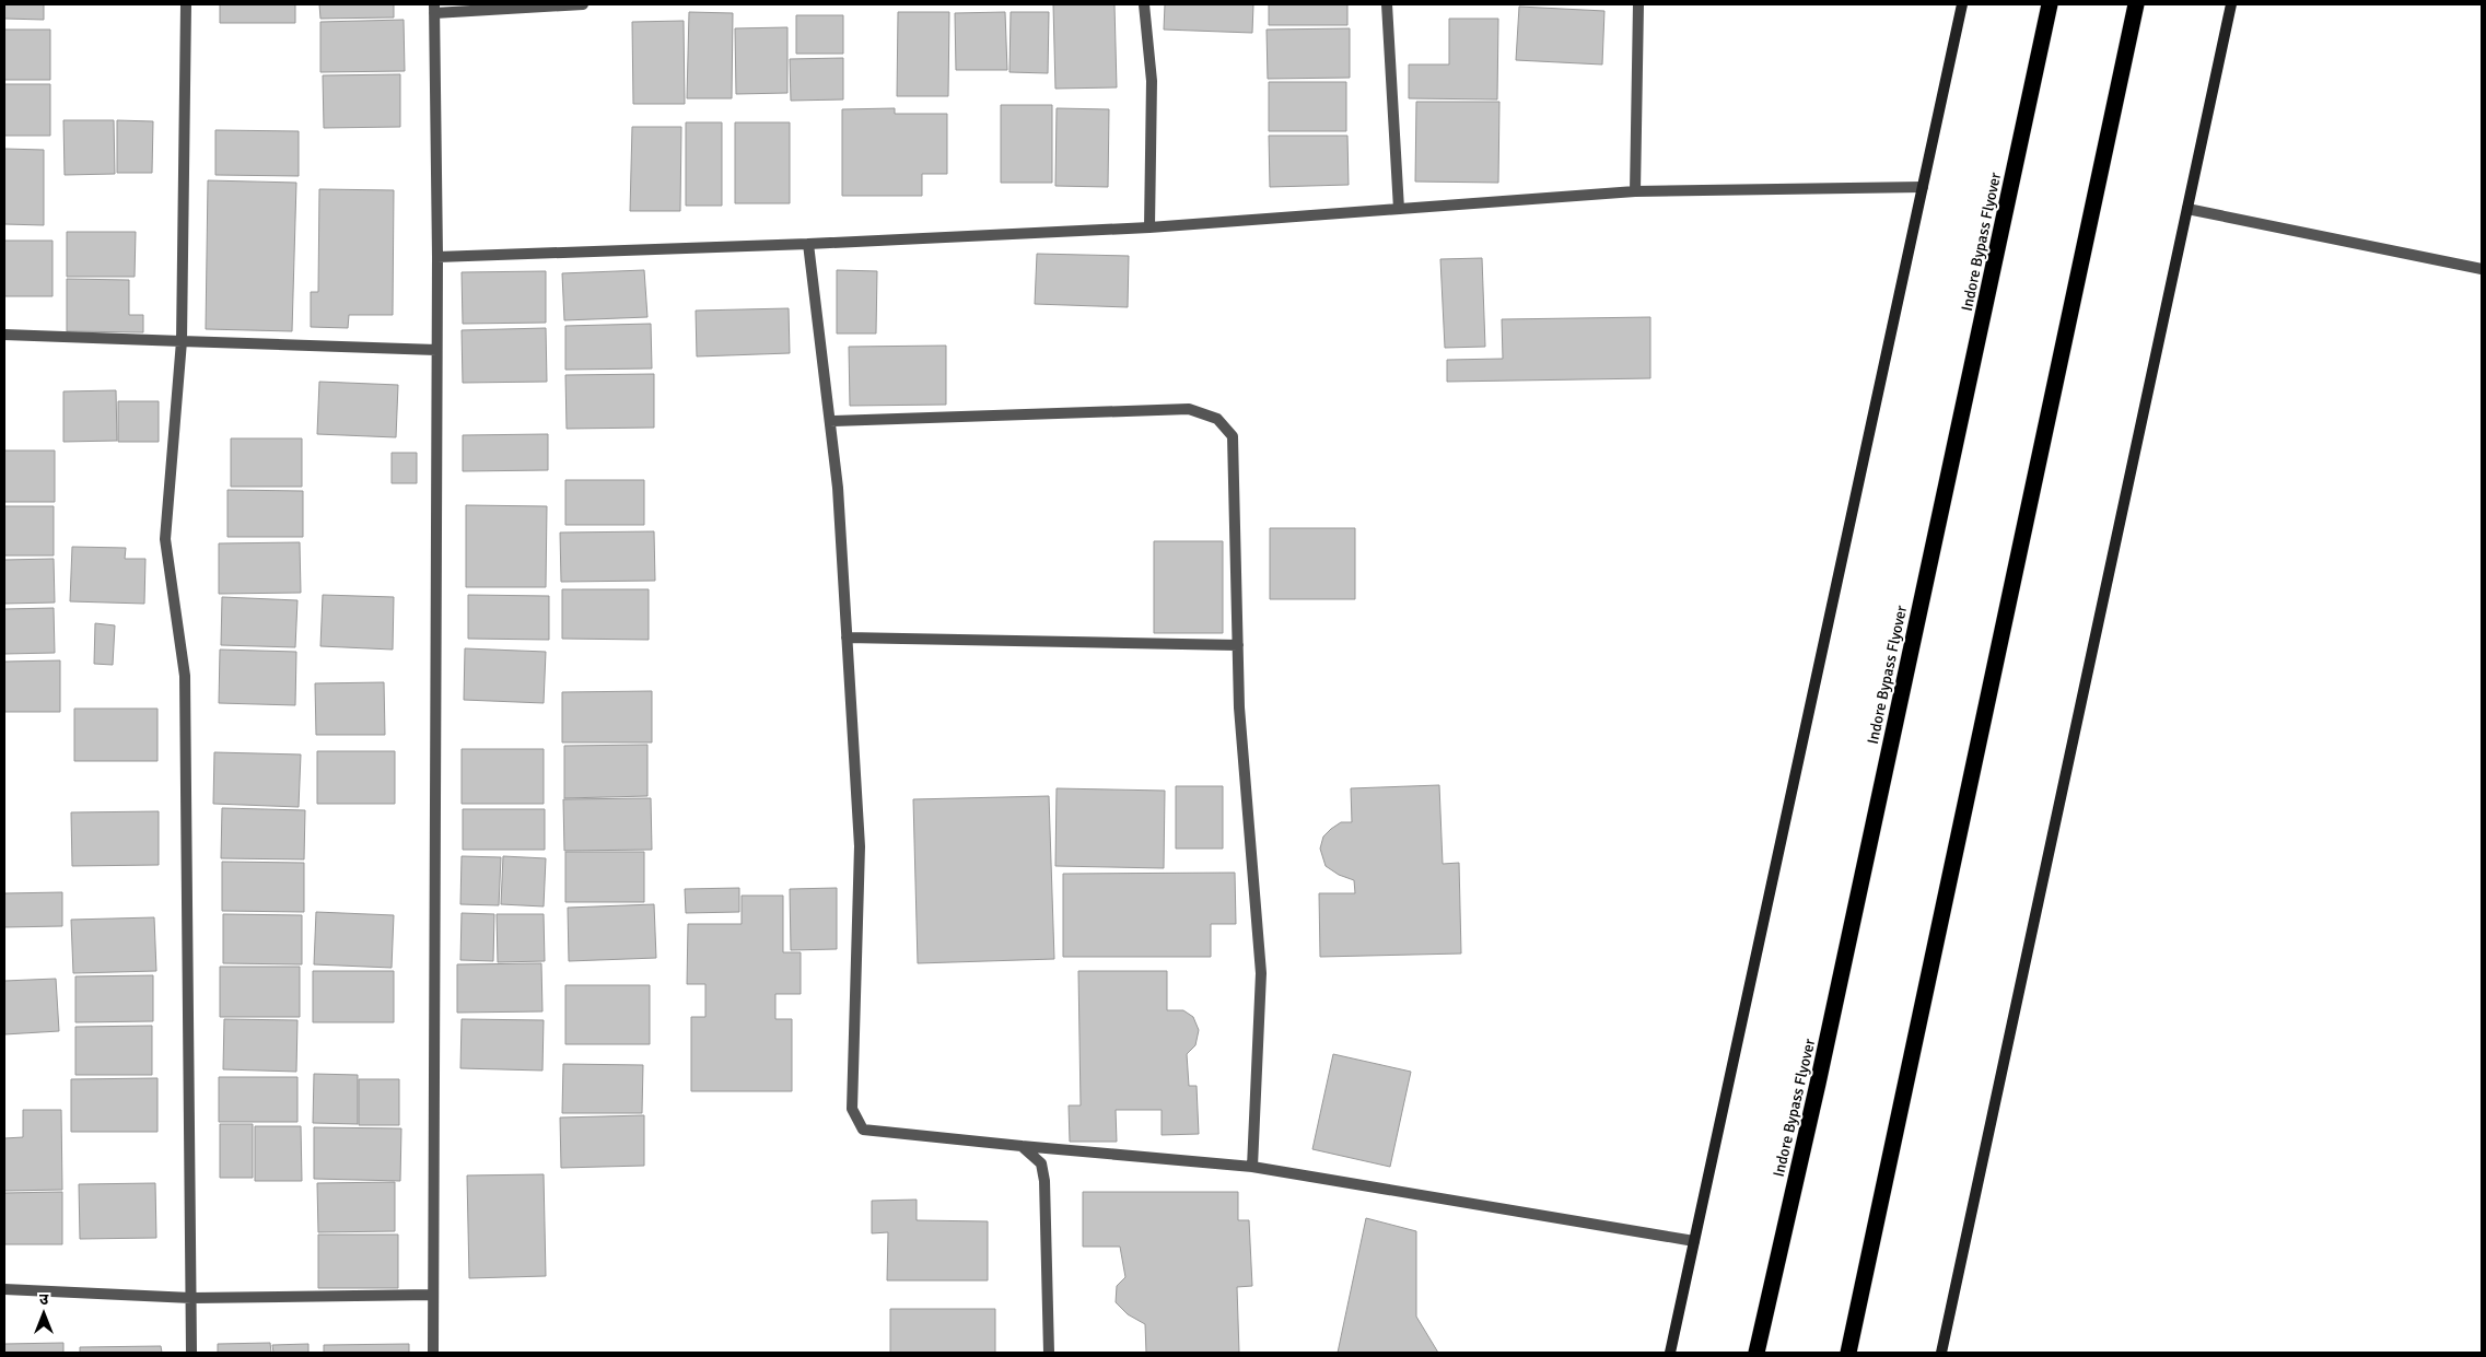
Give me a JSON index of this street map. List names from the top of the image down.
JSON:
{
  "streets": {
    "highway": ["Indore Bypass Flyover"]
  },
  "north": "top"
}
